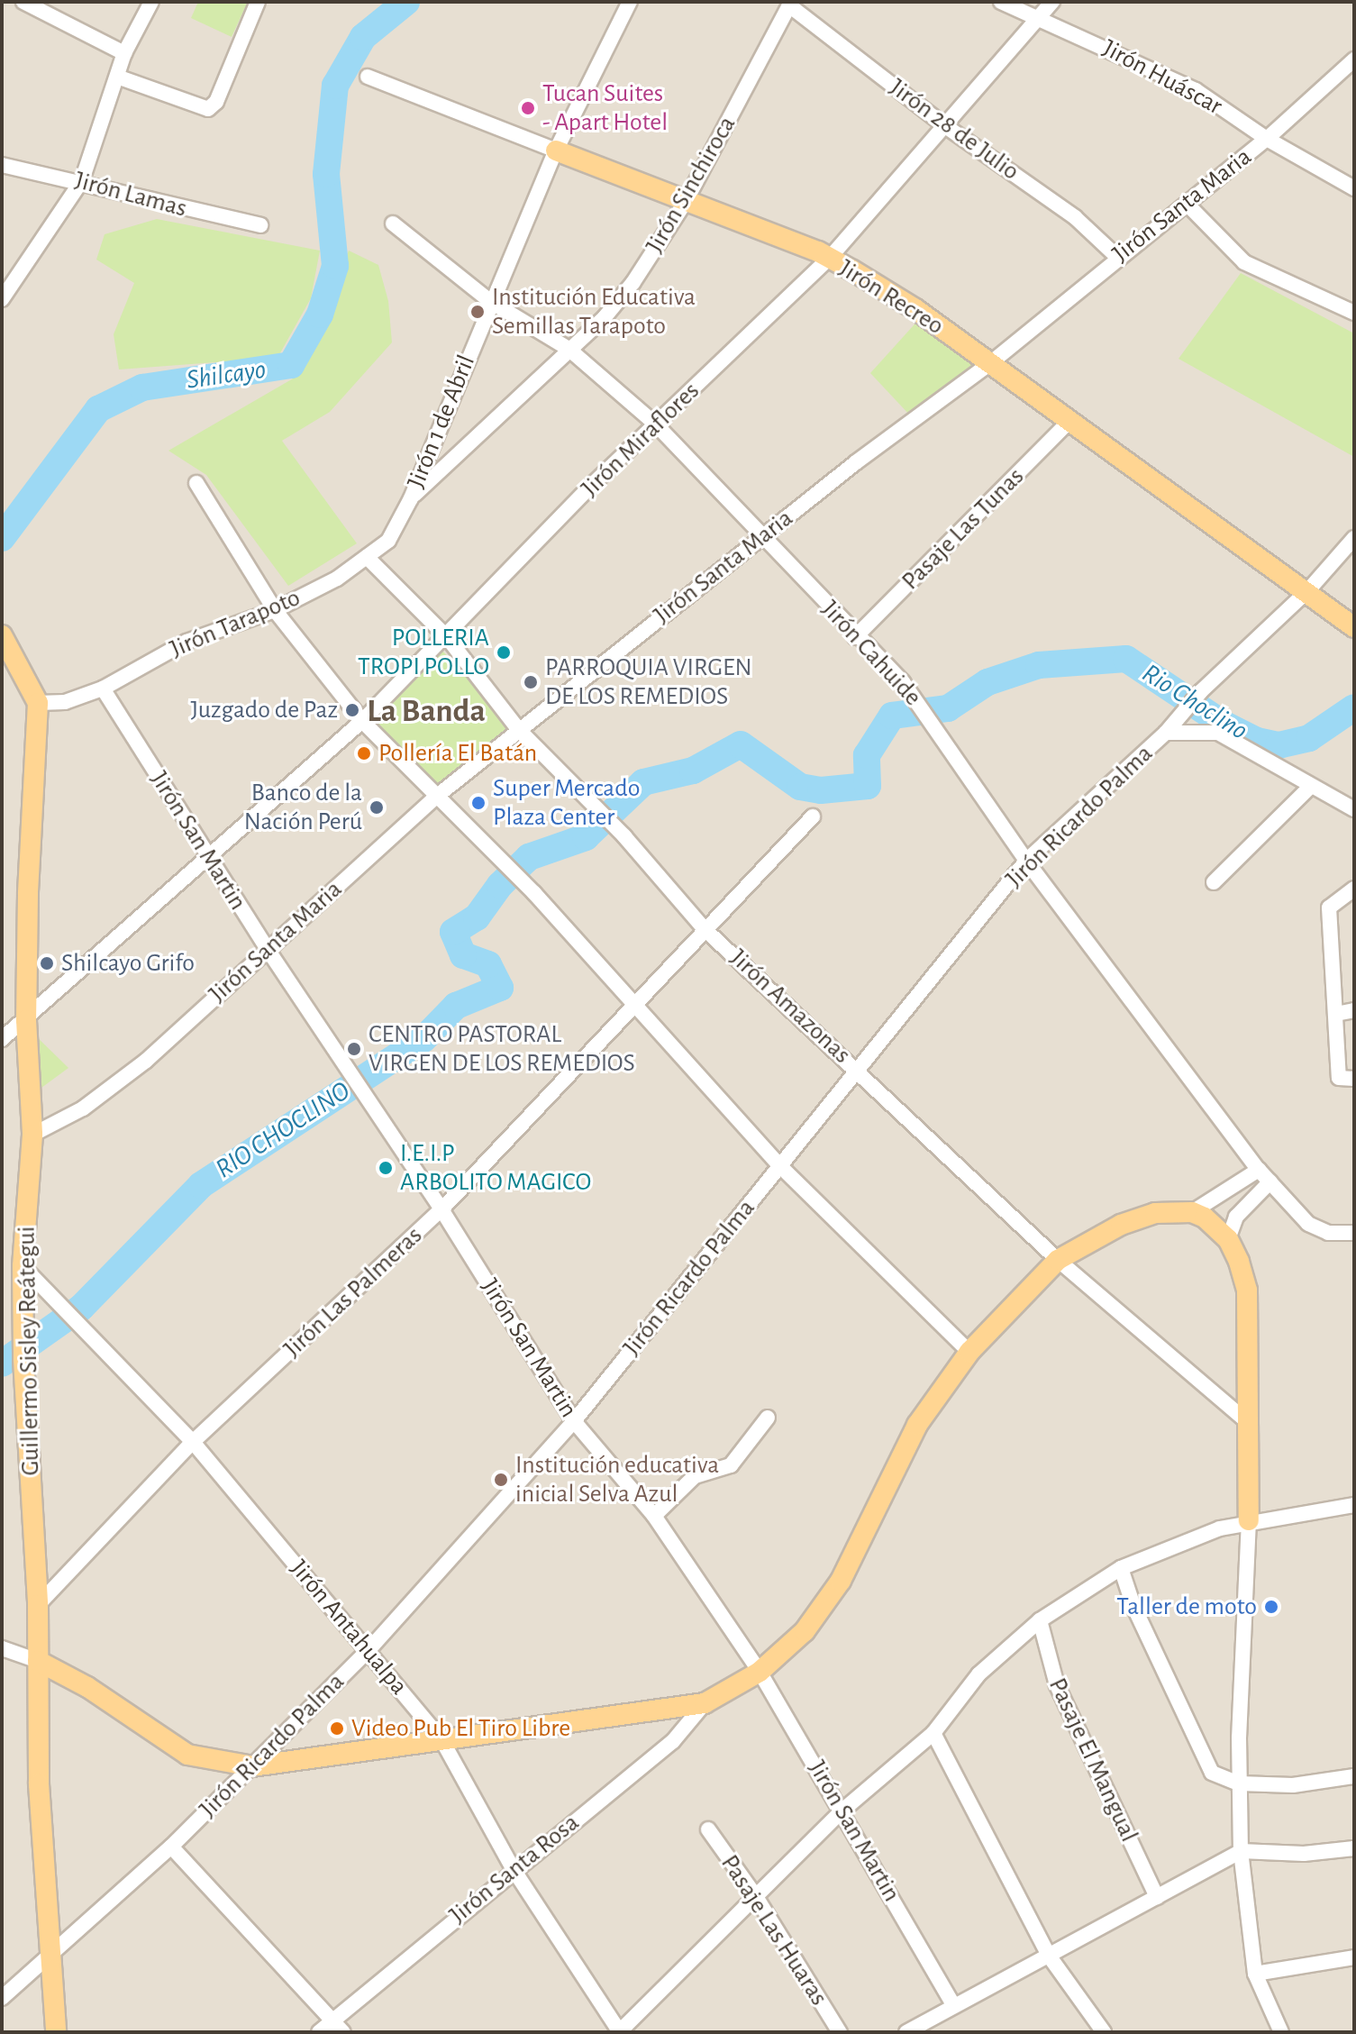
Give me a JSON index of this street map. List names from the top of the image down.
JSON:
{
  "streets": {
    "main road": ["Jirón Recreo", "Guillermo Sisley Reátegui"],
    "street": [
      "Jirón Huáscar",
      "Jirón 28 de Julio",
      "Jirón Sinchiroca",
      "Jirón Lamas",
      "Jirón Santa Maria",
      "Jirón 1 de Abril",
      "Jirón Miraflores",
      "Pasaje Las Tunas",
      "Jirón Tarapoto",
      "Jirón Cahuide",
      "Jirón Ricardo Palma",
      "Jirón San Martin",
      "Jirón Amazonas",
      "Jirón Las Palmeras",
      "Jirón Antahualpa",
      "Pasaje El Mangual",
      "Jirón Santa Rosa",
      "Pasaje Las Huaras"
    ]
  },
  "crossings": [
    ["Jirón Huáscar", "Jirón Santa Maria"],
    ["Jirón Huáscar", "Jirón Miraflores"],
    ["Jirón 28 de Julio", "Jirón Sinchiroca"],
    ["Jirón 28 de Julio", "Jirón Santa Maria"],
    ["Jirón 28 de Julio", "Jirón Miraflores"],
    ["Jirón Sinchiroca", "Jirón Recreo"],
    ["Jirón Sinchiroca", "Jirón 1 de Abril"],
    ["Jirón Sinchiroca", "Jirón Cahuide"],
    ["Jirón Santa Maria", "Jirón Recreo"],
    ["Jirón Santa Maria", "Jirón Cahuide"],
    ["Jirón Santa Maria", "Jirón San Martin"],
    ["Jirón Santa Maria", "Jirón Amazonas"],
    ["Jirón Santa Maria", "Guillermo Sisley Reátegui"],
    ["Jirón Recreo", "Jirón 1 de Abril"],
    ["Jirón Recreo", "Jirón Miraflores"],
    ["Jirón Recreo", "Pasaje Las Tunas"],
    ["Jirón Recreo", "Jirón Ricardo Palma"],
    ["Jirón 1 de Abril", "Jirón Tarapoto"],
    ["Jirón 1 de Abril", "Jirón Cahuide"],
    ["Jirón 1 de Abril", "Jirón Amazonas"],
    ["Jirón Miraflores", "Jirón Cahuide"],
    ["Jirón Miraflores", "Jirón San Martin"],
    ["Jirón Miraflores", "Jirón Amazonas"],
    ["Jirón Miraflores", "Guillermo Sisley Reátegui"],
    ["Pasaje Las Tunas", "Jirón Cahuide"],
    ["Jirón Tarapoto", "Jirón San Martin"],
    ["Jirón Tarapoto", "Jirón Amazonas"],
    ["Jirón Tarapoto", "Guillermo Sisley Reátegui"],
    ["Jirón Cahuide", "Jirón Ricardo Palma"],
    ["Jirón Ricardo Palma", "Jirón San Martin"],
    ["Jirón Ricardo Palma", "Jirón Amazonas"],
    ["Jirón Ricardo Palma", "Guillermo Sisley Reátegui"],
    ["Jirón Ricardo Palma", "Jirón Antahualpa"],
    ["Jirón San Martin", "Jirón Las Palmeras"],
    ["Jirón Amazonas", "Jirón Las Palmeras"],
    ["Jirón Las Palmeras", "Guillermo Sisley Reátegui"],
    ["Jirón Las Palmeras", "Jirón Antahualpa"],
    ["Guillermo Sisley Reátegui", "Jirón Antahualpa"],
    ["Jirón Antahualpa", "Jirón Santa Rosa"]
  ],
  "districts": ["La Banda"],
  "water": ["Shilcayo", "Rio Choclino", "RIO CHOCLINO"],
  "places": [
    "Tucan Suites - Apart Hotel",
    "Institución Educativa Semillas Tarapoto",
    "POLLERIA TROPI POLLO",
    "PARROQUIA VIRGEN DE LOS REMEDIOS",
    "Juzgado de Paz",
    "Pollería El Batán",
    "Super Mercado Plaza Center",
    "Banco de la Nación Perú",
    "Shilcayo Grifo",
    "CENTRO PASTORAL VIRGEN DE LOS REMEDIOS",
    "I.E.I.P ARBOLITO MAGICO",
    "Institución educativa inicial Selva Azul",
    "Taller de moto",
    "Video Pub El Tiro Libre"
  ]
}
